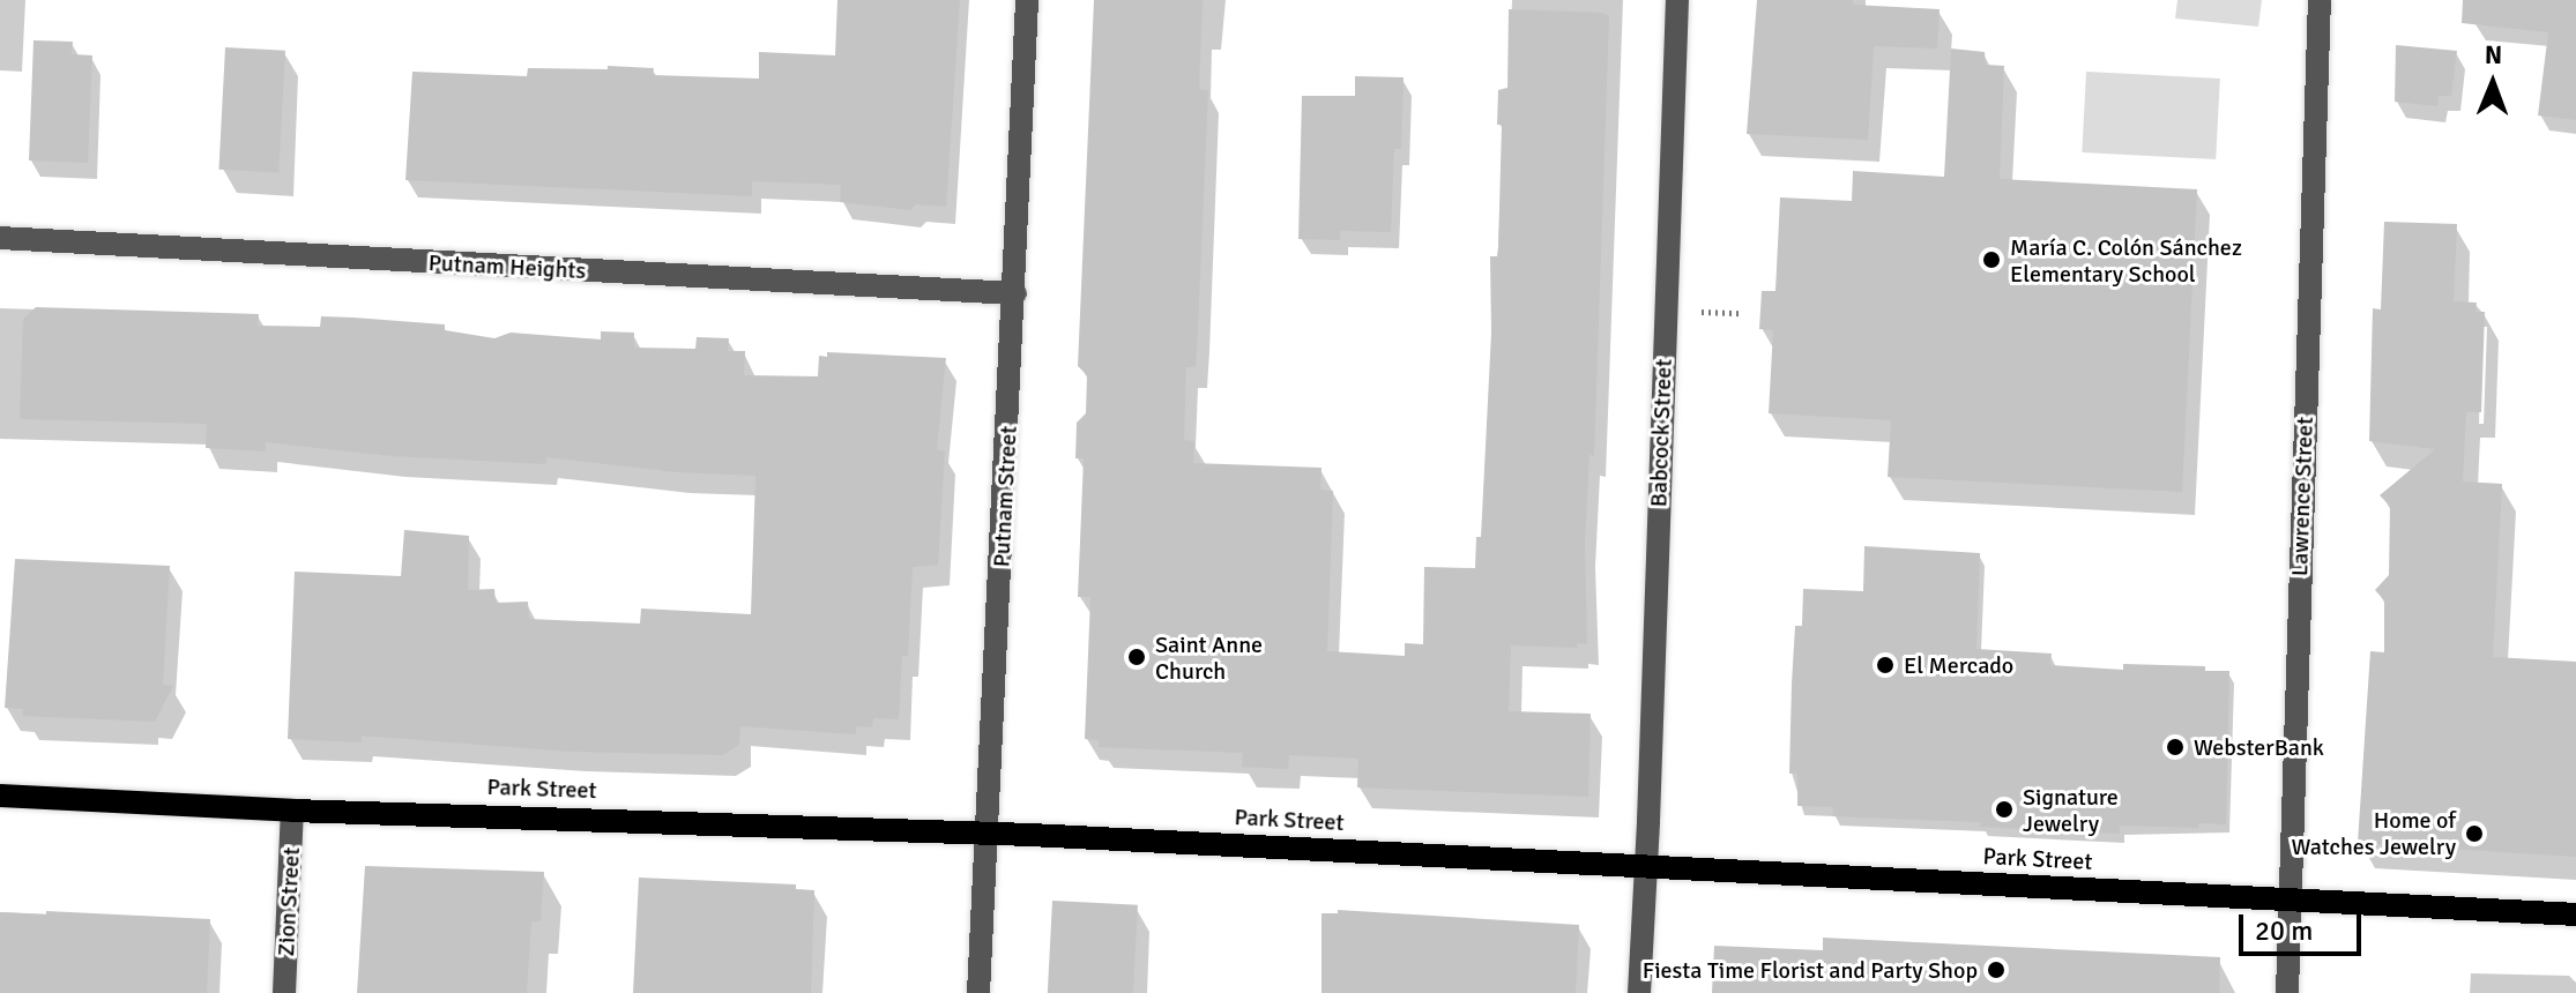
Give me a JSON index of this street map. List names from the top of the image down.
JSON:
{
  "streets": {
    "main road": ["Park Street"],
    "street": [
      "Putnam Heights",
      "Babcock Street",
      "Putnam Street",
      "Lawrence Street",
      "Zion Street"
    ]
  },
  "crossings": [
    ["Putnam Heights", "Putnam Street"],
    ["Babcock Street", "Park Street"],
    ["Putnam Street", "Park Street"],
    ["Lawrence Street", "Park Street"],
    ["Park Street", "Zion Street"]
  ],
  "places": [
    "María C. Colón Sánchez Elementary School",
    "Saint Anne Church",
    "El Mercado",
    "WebsterBank",
    "Signature Jewelry",
    "Home of Watches Jewelry",
    "Fiesta Time Florist and Party Shop"
  ],
  "scale_bar": "20 m",
  "north": "top"
}
